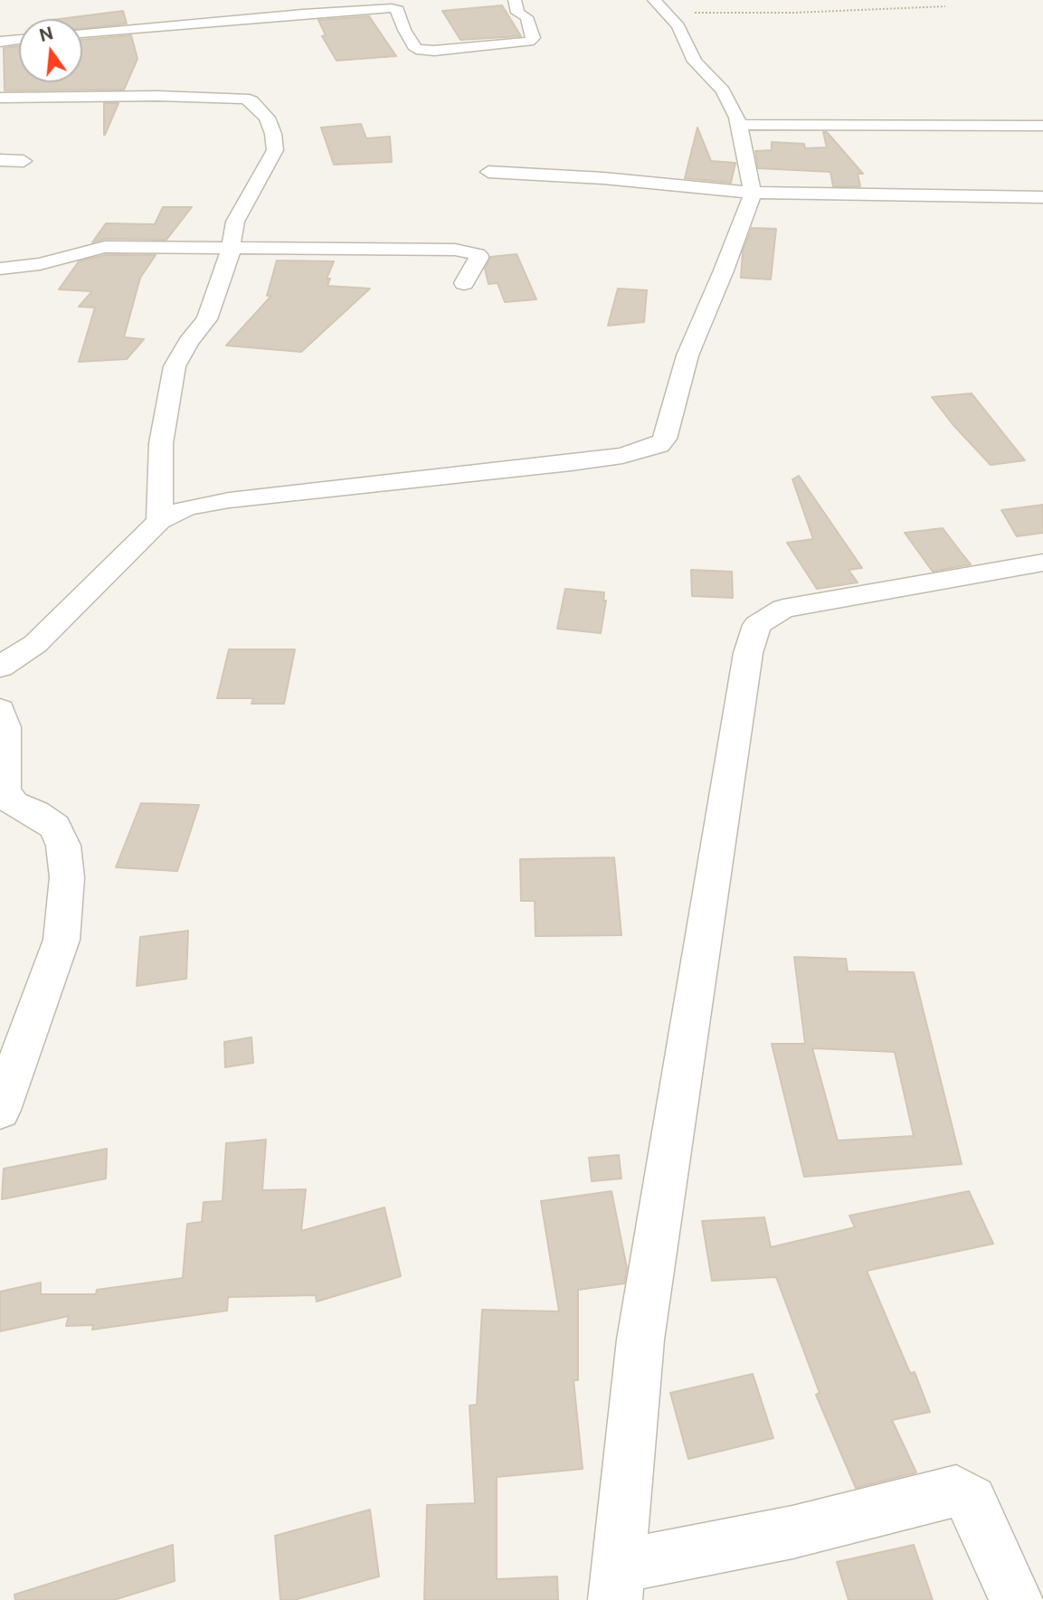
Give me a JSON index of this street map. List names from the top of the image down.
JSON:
{
  "north": "top"
}
